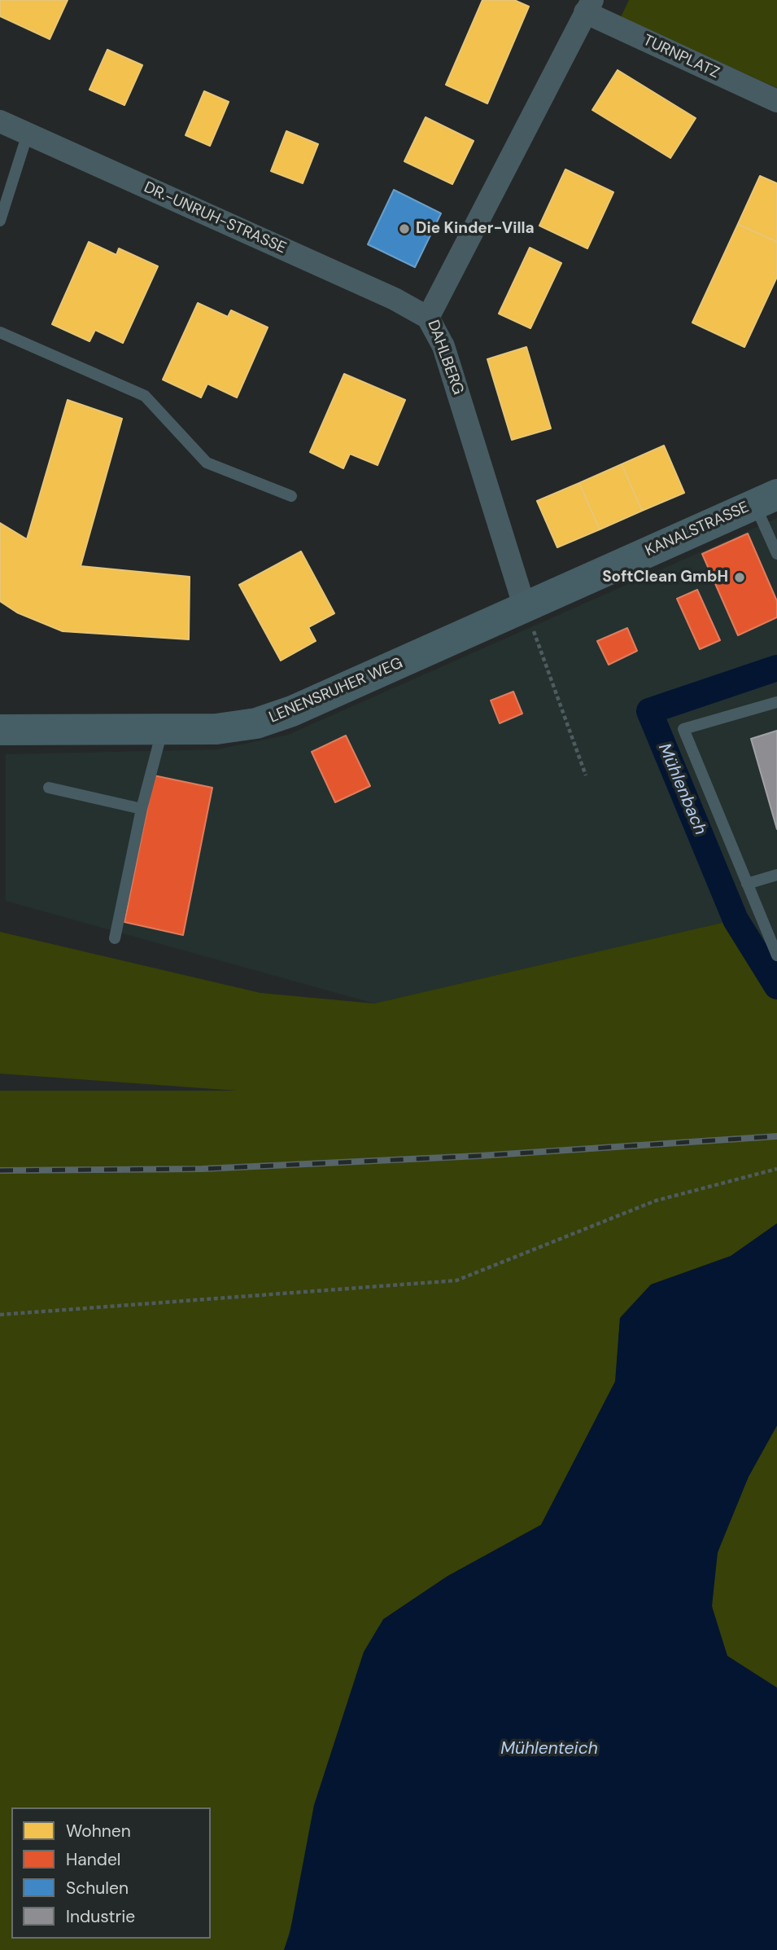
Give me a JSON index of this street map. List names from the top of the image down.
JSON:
{
  "streets": {
    "street": [
      "TURNPLATZ",
      "DR.-UNRUH-STRASSE",
      "DAHLBERG",
      "KANALSTRASSE",
      "LENENSRUHER WEG"
    ]
  },
  "crossings": [
    ["TURNPLATZ", "DAHLBERG"],
    ["DR.-UNRUH-STRASSE", "DAHLBERG"],
    ["DAHLBERG", "KANALSTRASSE"],
    ["DAHLBERG", "LENENSRUHER WEG"],
    ["KANALSTRASSE", "LENENSRUHER WEG"]
  ],
  "water": ["Mühlenbach", "Mühlenteich"],
  "places": ["Die Kinder-Villa", "SoftClean GmbH"],
  "legend": [
    "Wohnen",
    "Handel",
    "Schulen",
    "Industrie"
  ]
}
